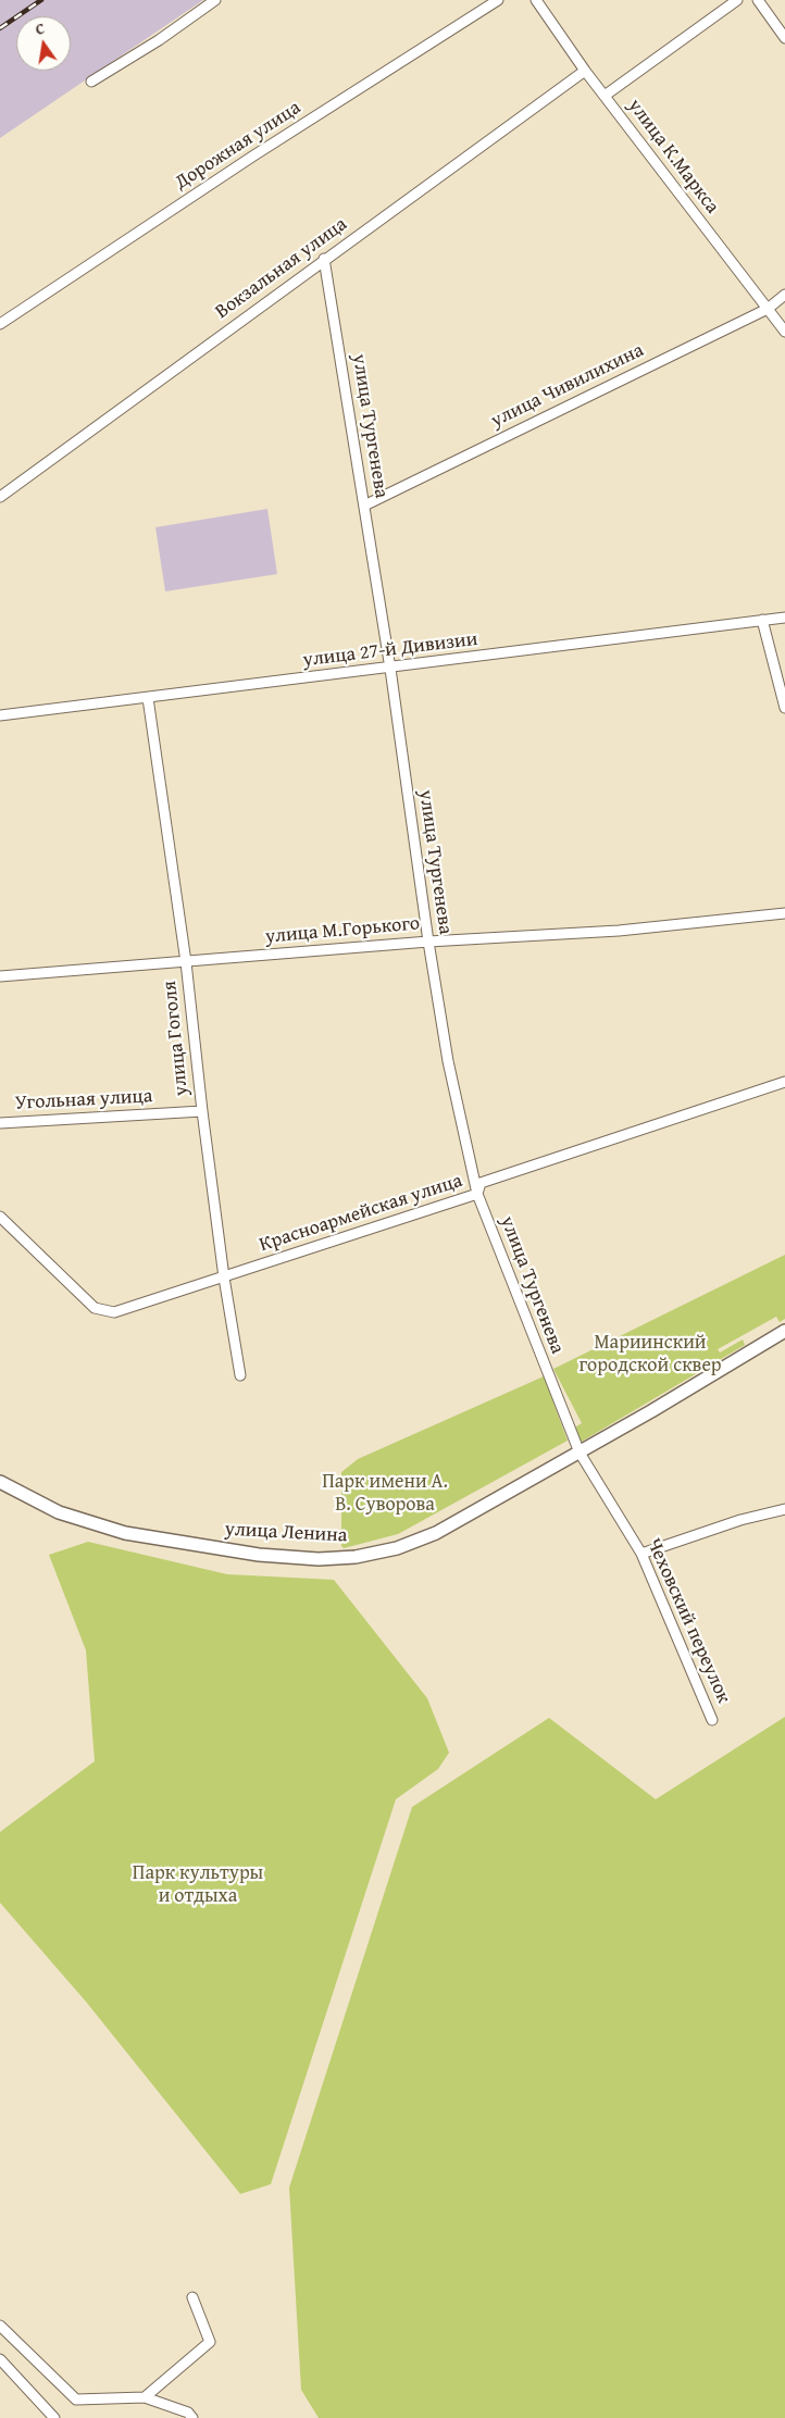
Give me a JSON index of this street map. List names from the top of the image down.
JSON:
{
  "streets": {
    "main road": ["улица Ленина"],
    "street": [
      "Дорожная улица",
      "улица К.Маркса",
      "Вокзальная улица",
      "улица Чивилихина",
      "улица Тургенева",
      "улица 27-й Дивизии",
      "улица М.Горького",
      "улица Гоголя",
      "Угольная улица",
      "Красноармейская улица",
      "Чеховский переулок"
    ]
  },
  "crossings": [
    ["улица К.Маркса", "Вокзальная улица"],
    ["улица К.Маркса", "улица Чивилихина"],
    ["Вокзальная улица", "улица Тургенева"],
    ["улица Чивилихина", "улица Тургенева"],
    ["улица Тургенева", "улица 27-й Дивизии"],
    ["улица Тургенева", "улица М.Горького"],
    ["улица Тургенева", "Красноармейская улица"],
    ["улица Тургенева", "улица Ленина"],
    ["улица Тургенева", "Чеховский переулок"],
    ["улица 27-й Дивизии", "улица Гоголя"],
    ["улица М.Горького", "улица Гоголя"],
    ["улица Гоголя", "Угольная улица"],
    ["улица Гоголя", "Красноармейская улица"],
    ["улица Ленина", "Чеховский переулок"]
  ],
  "parks": ["Мариинский городской сквер", "Парк имени А. В. Суворова", "Парк культуры и отдыха"],
  "north": "top"
}
